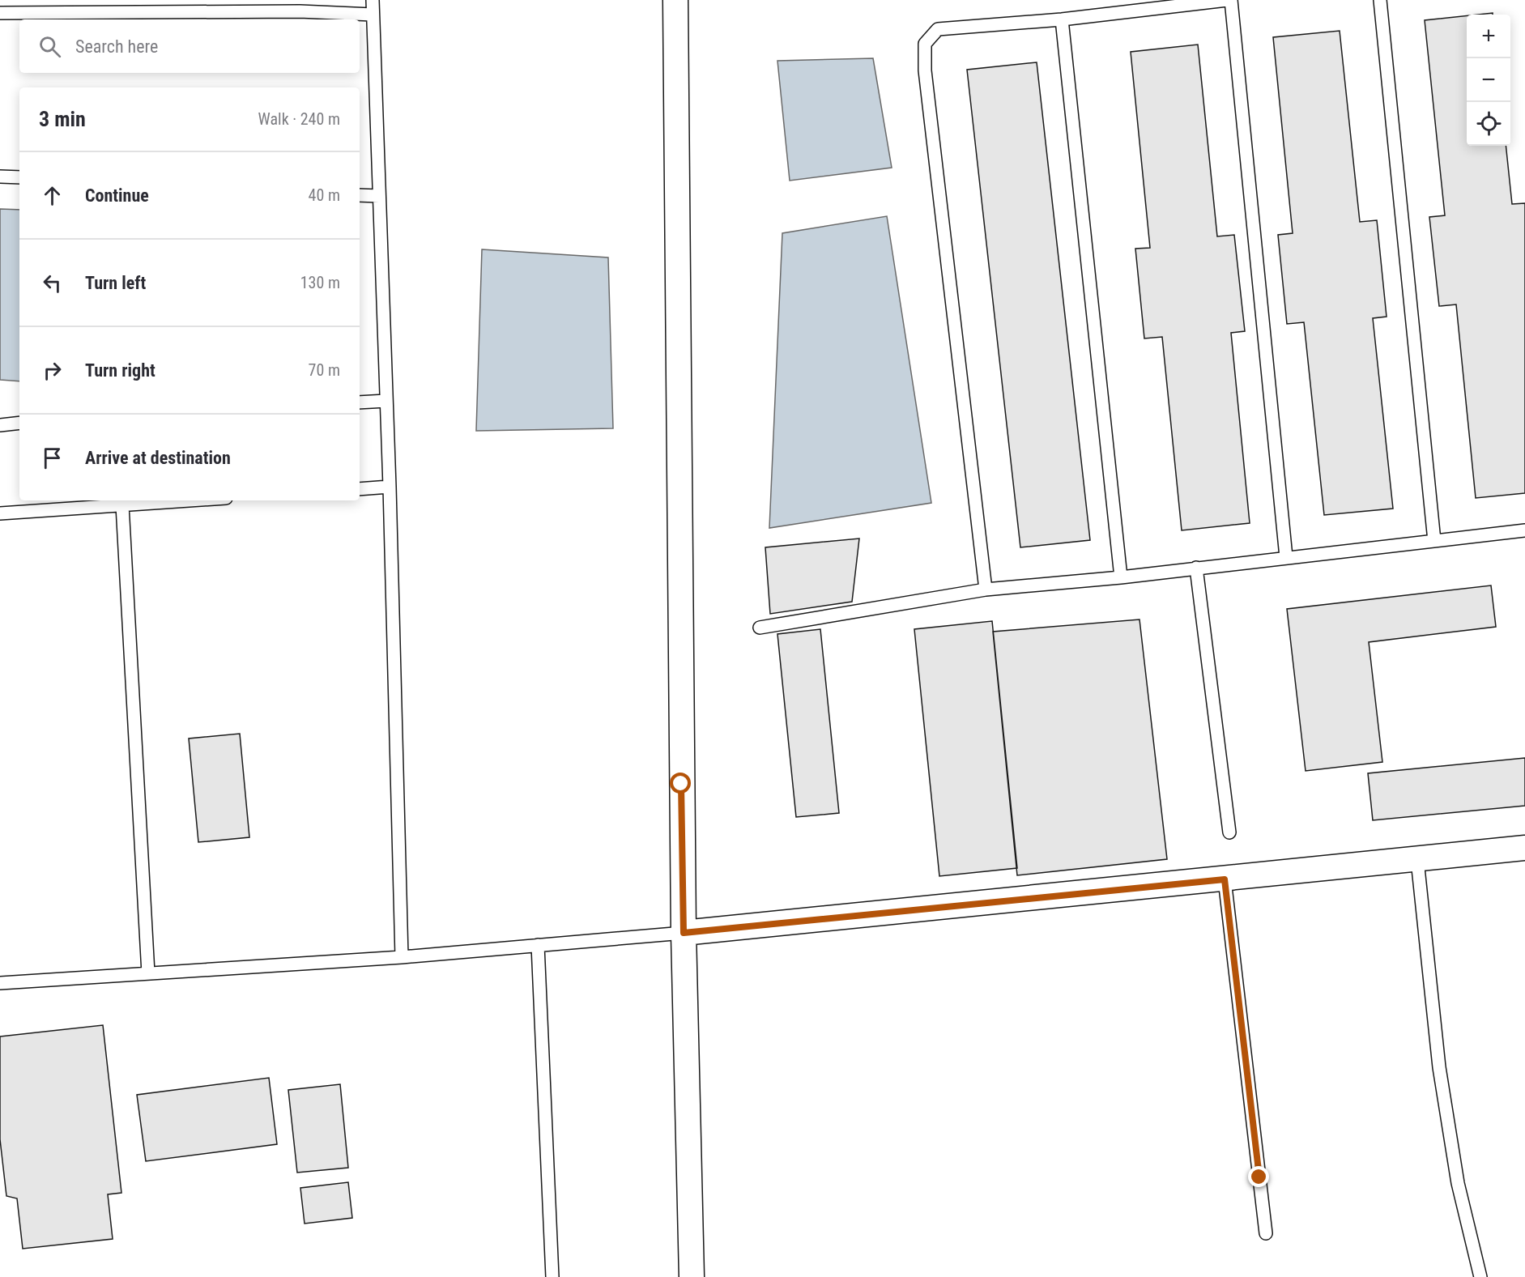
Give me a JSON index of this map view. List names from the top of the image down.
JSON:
{
  "page": {
    "map_buttons": ["+", "−"],
    "search": "Search here",
    "heading": ["3 min", "Walk · 240 m"],
    "list": [
      ["Continue", "40 m"],
      ["Turn left", "130 m"],
      ["Turn right", "70 m"],
      "Arrive at destination"
    ]
  }
}
